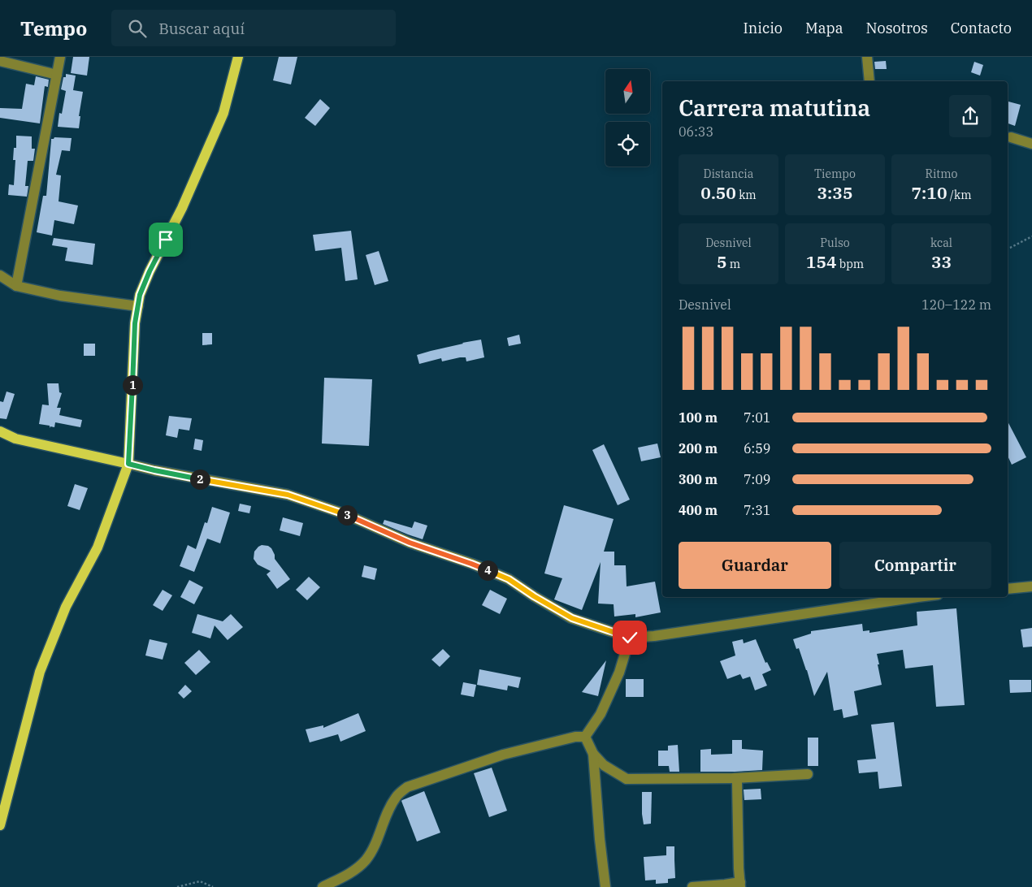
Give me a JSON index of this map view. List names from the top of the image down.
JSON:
{
  "north": "top",
  "page": {
    "header": "Tempo",
    "search": "Buscar aquí",
    "nav": [
      "Inicio",
      "Mapa",
      "Nosotros",
      "Contacto"
    ],
    "heading": ["Carrera matutina", "06:33"],
    "stats": [
      ["Distancia", "0.50 km"],
      ["Tiempo", "3:35"],
      ["Ritmo", "7:10 /km"],
      ["Desnivel", "5 m"],
      ["Pulso", "154 bpm"],
      ["kcal", "33"]
    ],
    "chart": ["Desnivel", "120–122 m"],
    "pins": [
      "1",
      "2",
      "3",
      "4"
    ],
    "list": [
      {
        "name": "100 m",
        "note": "7:01"
      },
      {
        "name": "200 m",
        "note": "6:59"
      },
      {
        "name": "300 m",
        "note": "7:09"
      },
      {
        "name": "400 m",
        "note": "7:31"
      }
    ],
    "buttons": ["Guardar", "Compartir"]
  }
}
